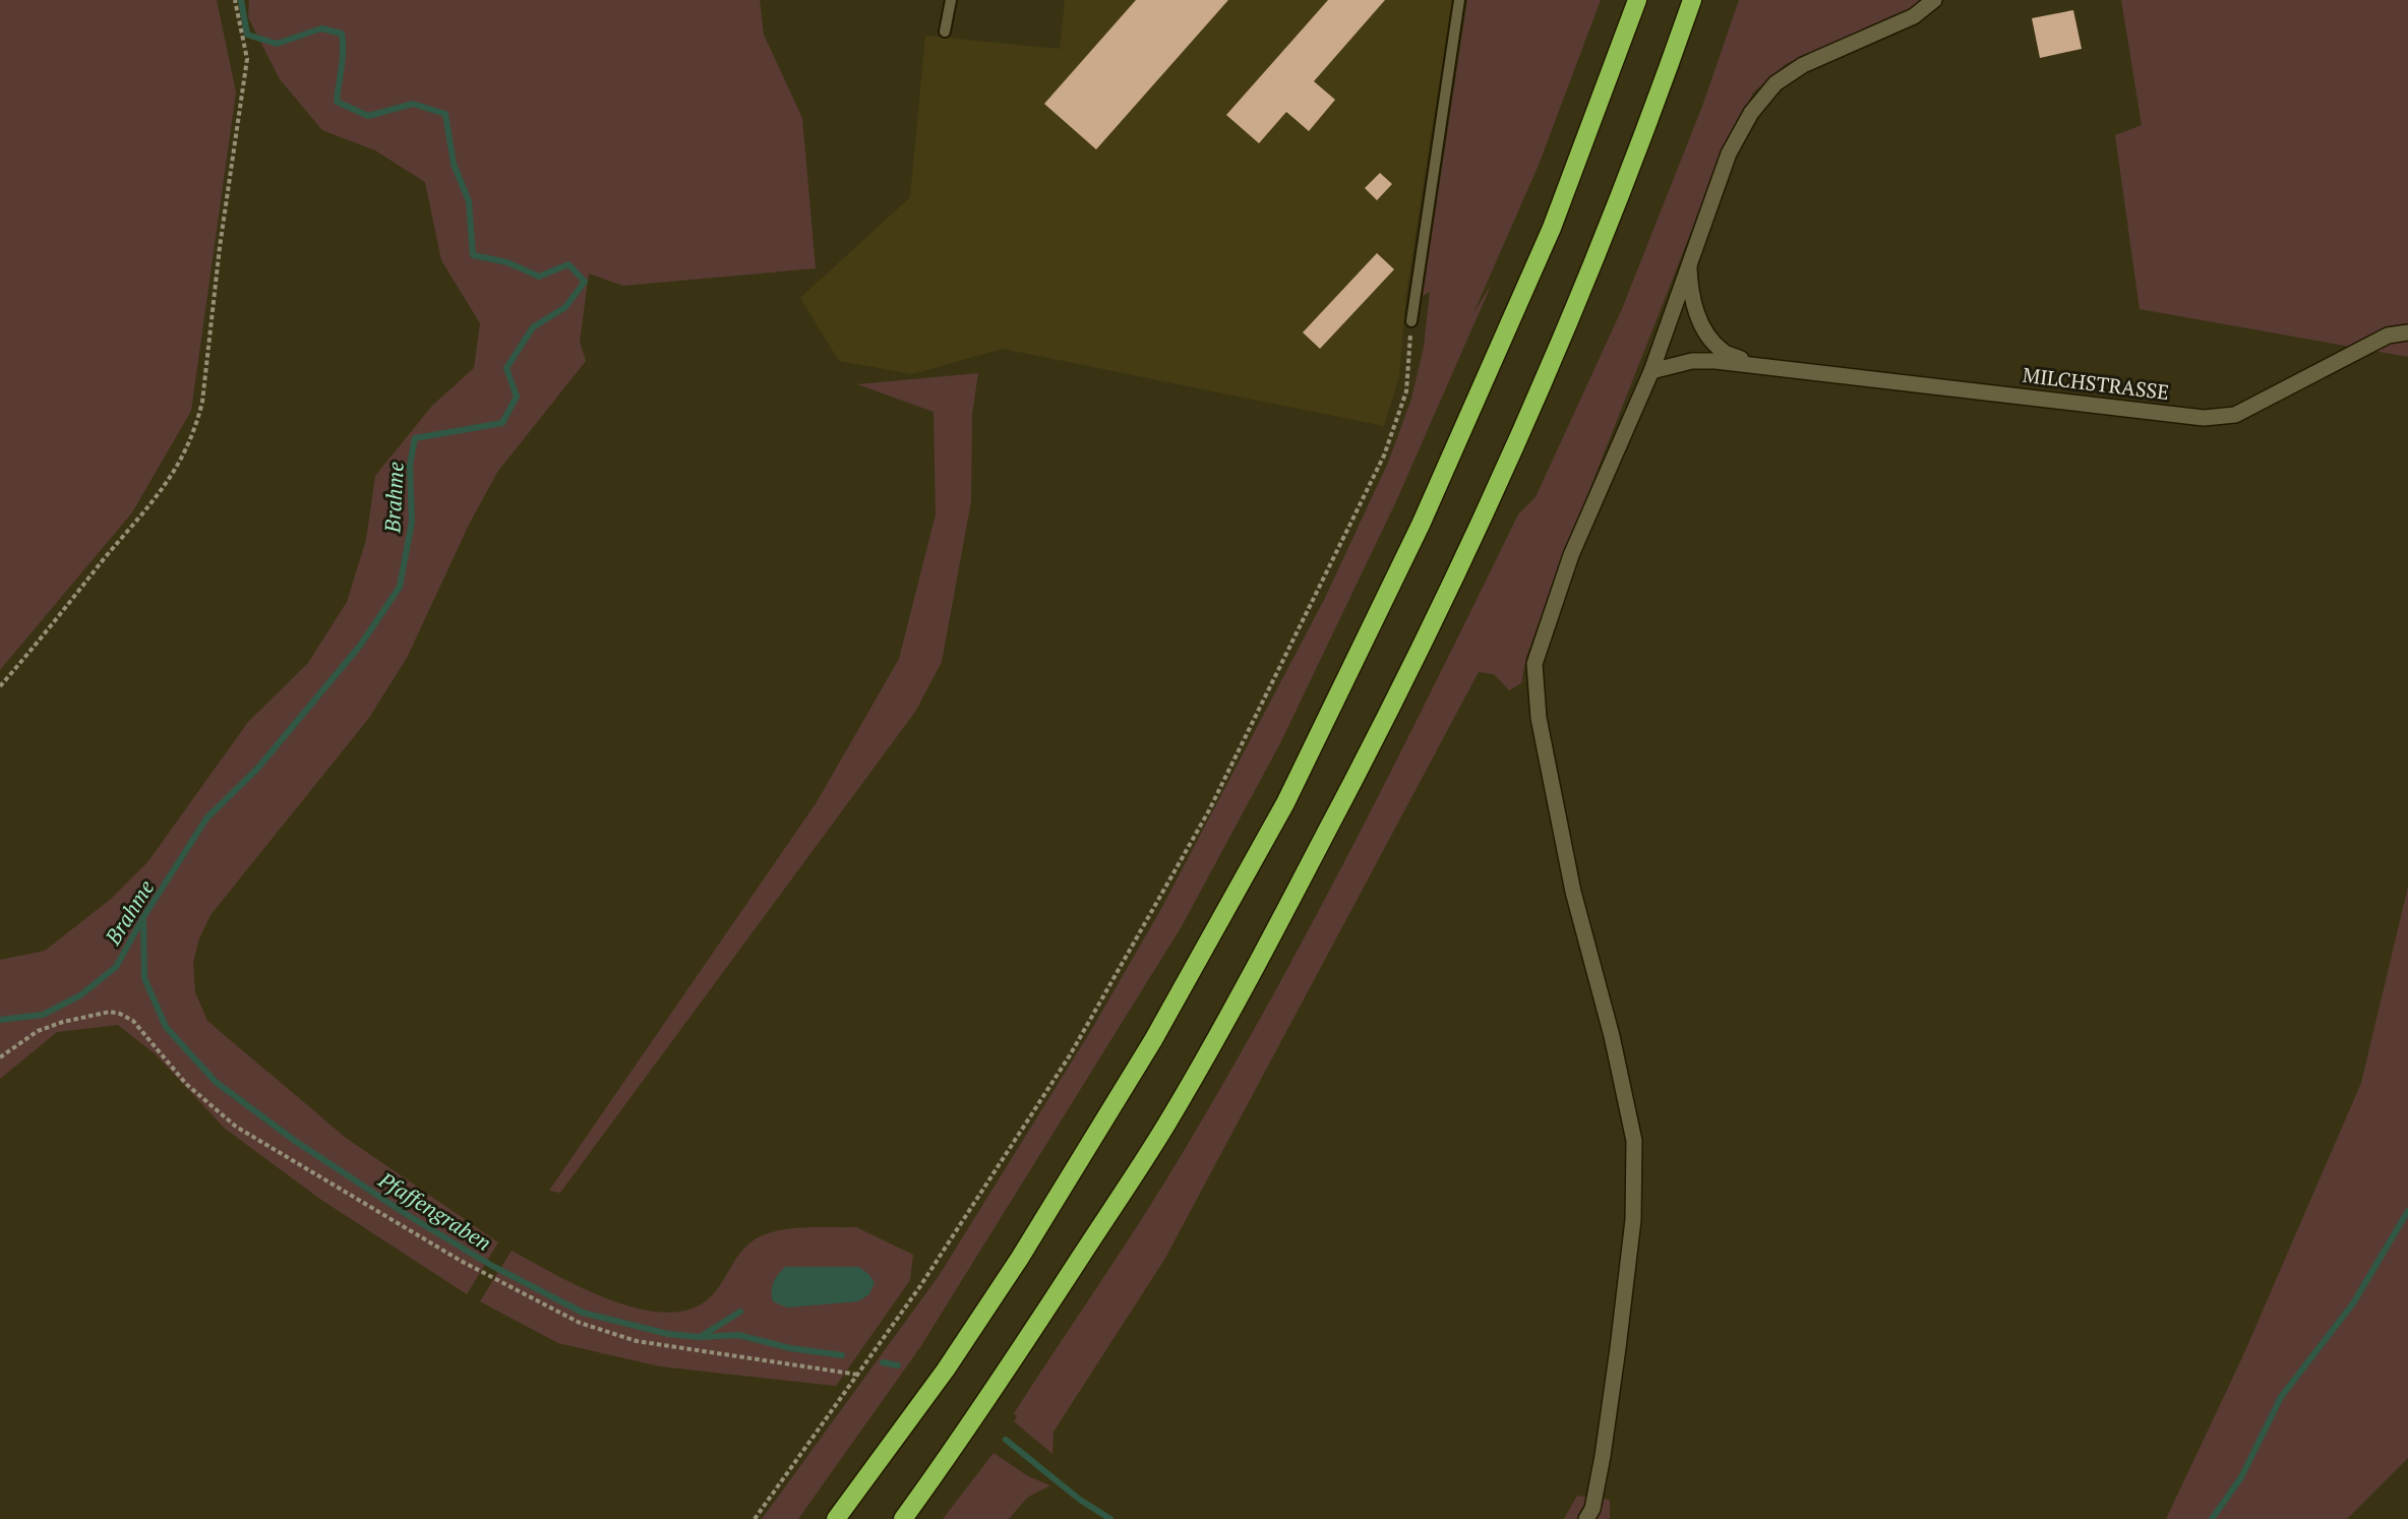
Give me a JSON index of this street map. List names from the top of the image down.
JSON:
{
  "streets": {
    "street": ["MILCHSTRASSE"]
  },
  "water": ["Brahme", "Pfaffengraben"]
}
